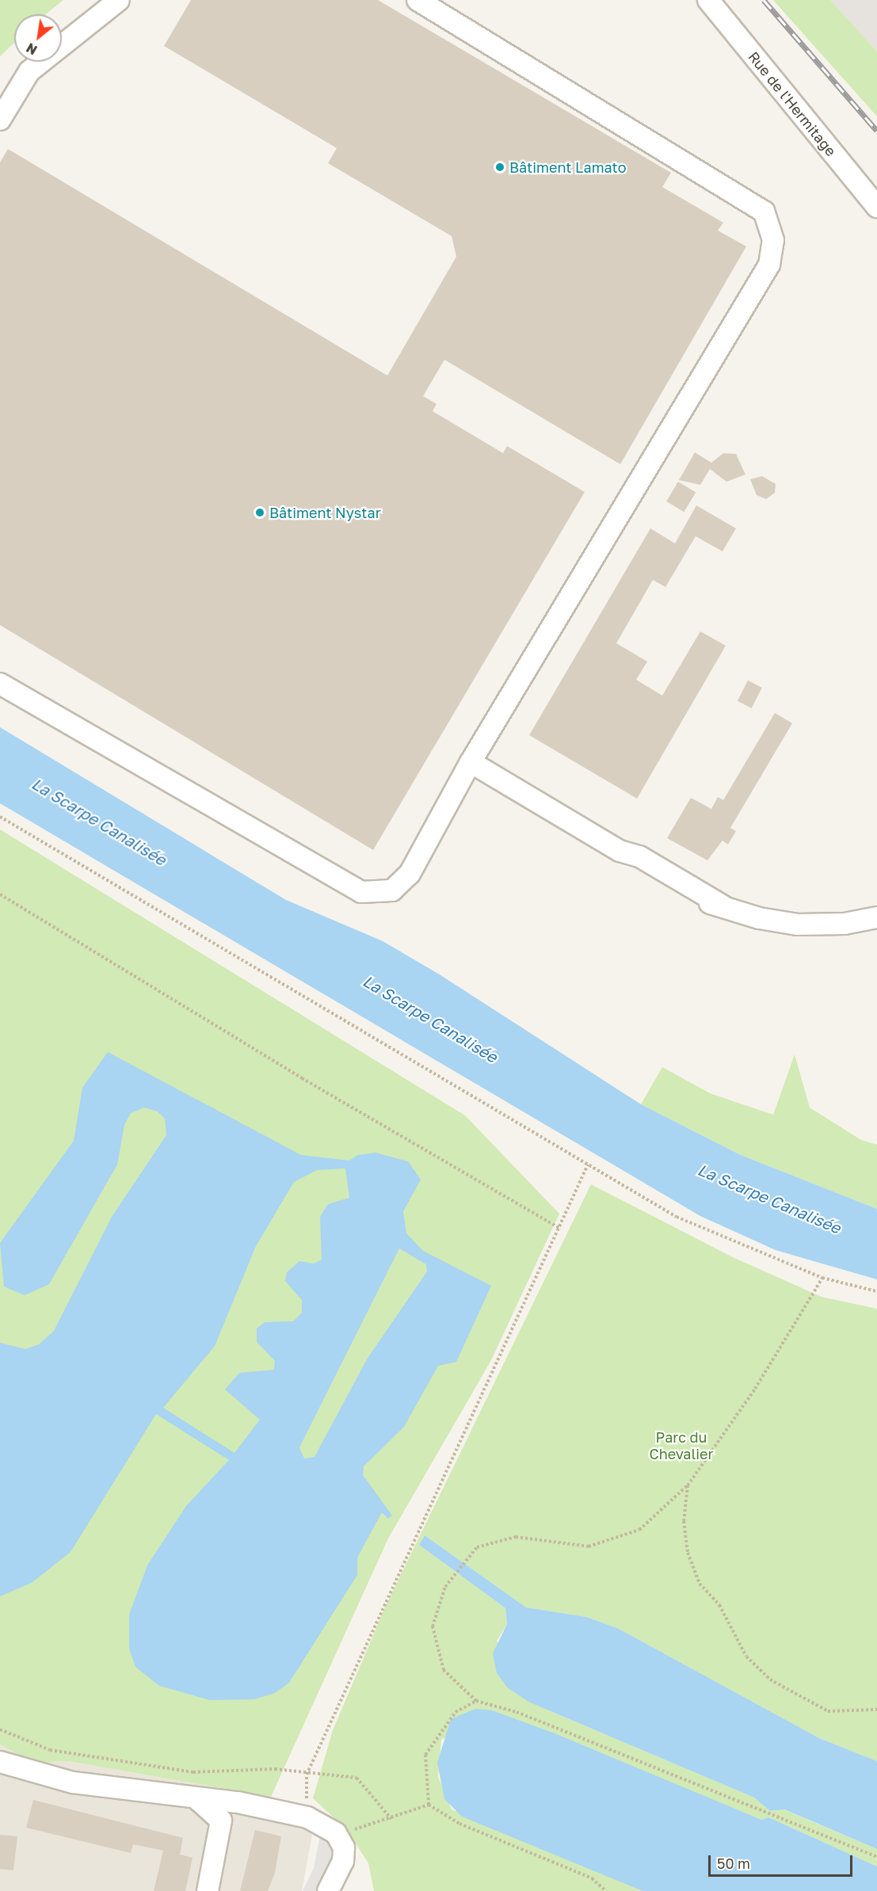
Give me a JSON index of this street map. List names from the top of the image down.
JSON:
{
  "streets": {
    "street": ["Rue de l'Hermitage"]
  },
  "water": ["La Scarpe Canalisée"],
  "parks": ["Parc du Chevalier"],
  "places": ["Bâtiment Lamato", "Bâtiment Nystar"],
  "scale_bar": "50 m",
  "north": "bottom left"
}
